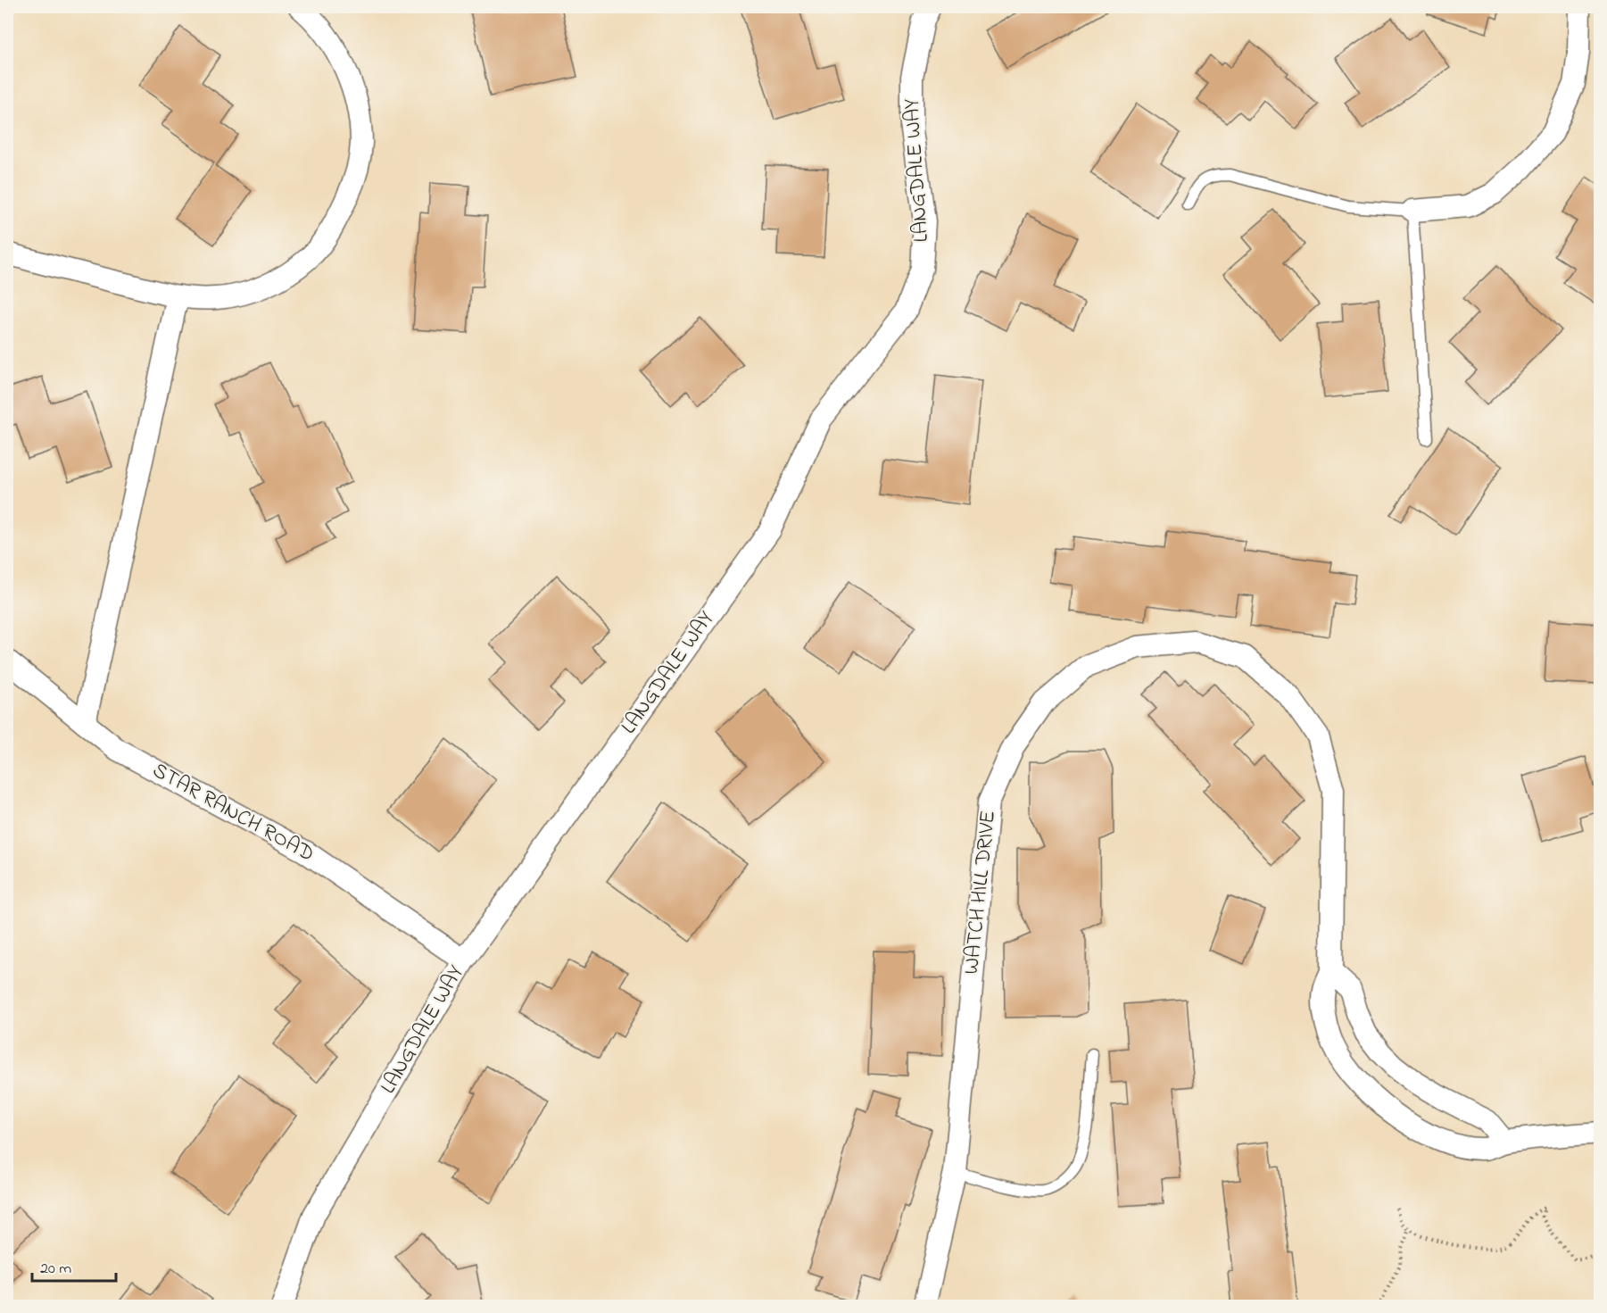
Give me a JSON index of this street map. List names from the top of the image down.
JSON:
{
  "streets": {
    "street": ["LANGDALE WAY", "STAR RANCH ROAD", "WATCH HILL DRIVE"]
  },
  "crossings": [
    ["LANGDALE WAY", "STAR RANCH ROAD"]
  ],
  "scale_bar": "20 m"
}
